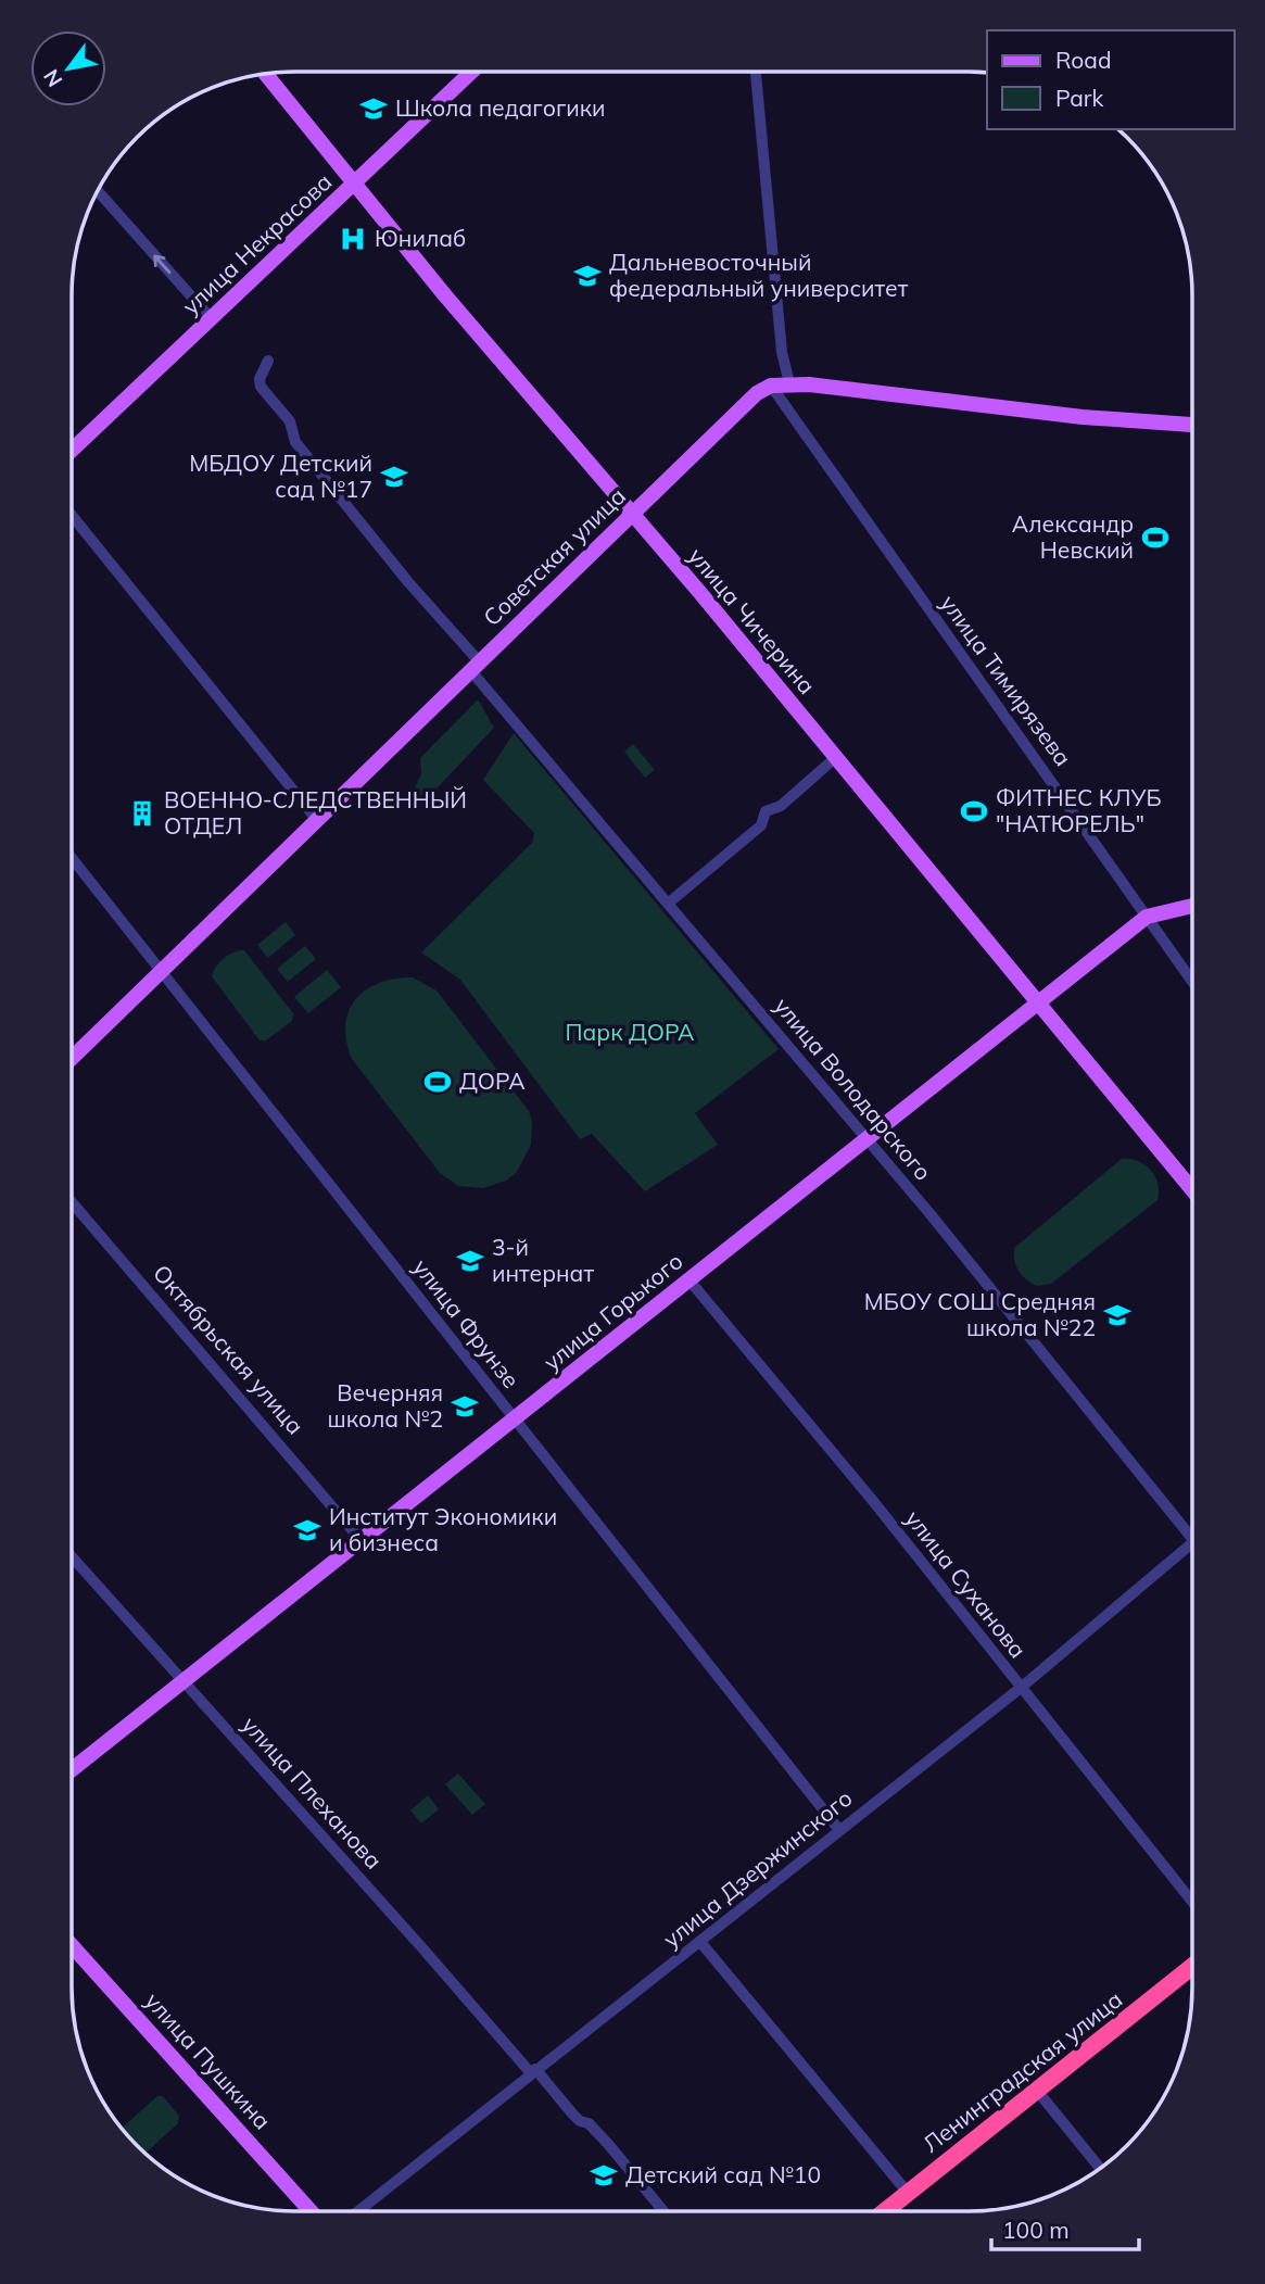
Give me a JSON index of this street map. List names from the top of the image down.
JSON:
{
  "streets": {
    "highway": ["Ленинградская улица"],
    "main road": [
      "улица Некрасова",
      "Советская улица",
      "улица Чичерина",
      "улица Горького",
      "улица Пушкина"
    ],
    "street": [
      "улица Тимирязева",
      "улица Володарского",
      "улица Фрунзе",
      "Октябрьская улица",
      "улица Суханова",
      "улица Плеханова",
      "улица Дзержинского"
    ]
  },
  "crossings": [
    ["улица Некрасова", "улица Чичерина"],
    ["Советская улица", "улица Чичерина"],
    ["Советская улица", "улица Тимирязева"],
    ["Советская улица", "улица Володарского"],
    ["Советская улица", "улица Фрунзе"],
    ["улица Чичерина", "улица Горького"],
    ["улица Тимирязева", "улица Горького"],
    ["улица Володарского", "улица Горького"],
    ["улица Горького", "улица Фрунзе"],
    ["улица Горького", "Октябрьская улица"],
    ["улица Горького", "улица Суханова"],
    ["улица Горького", "улица Плеханова"],
    ["улица Фрунзе", "улица Дзержинского"],
    ["улица Суханова", "улица Дзержинского"],
    ["улица Плеханова", "улица Дзержинского"]
  ],
  "parks": ["Парк ДОРА"],
  "places": {
    "school or university": [
      "Школа педагогики",
      "Дальневосточный федеральный университет",
      "МБДОУ Детский сад №17",
      "3-й интернат",
      "МБОУ СОШ Средняя школа №22",
      "Вечерняя школа №2",
      "Институт Экономики и бизнеса",
      "Детский сад №10"
    ],
    "hospital": ["Юнилаб"],
    "sports": ["Александр Невский", "ФИТНЕС КЛУБ \"НАТЮРЕЛЬ\"", "ДОРА"],
    "building": ["ВОЕННО-СЛЕДСТВЕННЫЙ ОТДЕЛ"]
  },
  "legend": ["Road", "Park"],
  "scale_bar": "100 m",
  "north": "bottom left"
}
